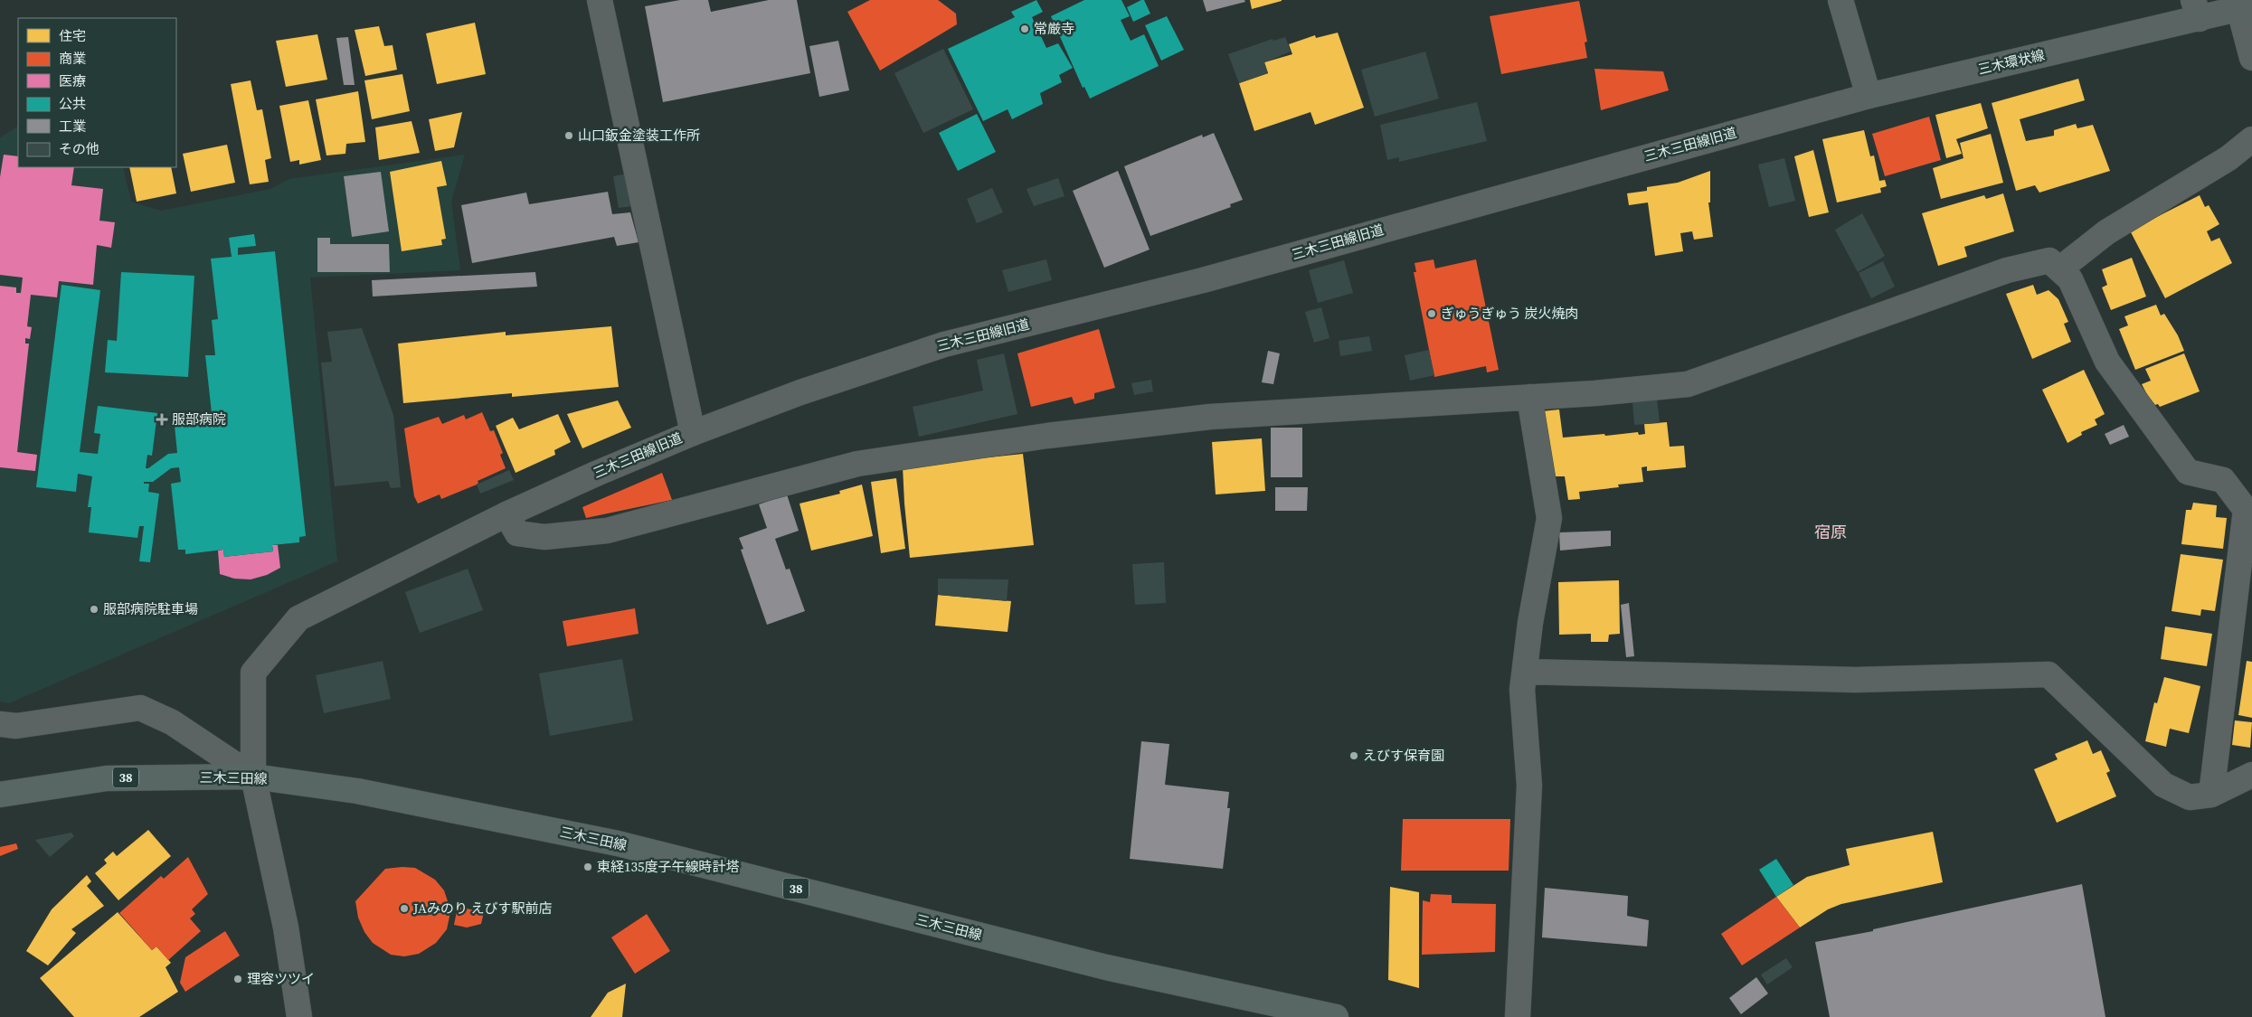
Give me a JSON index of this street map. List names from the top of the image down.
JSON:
{
  "streets": {
    "main road": ["三木環状線", "38", "三木三田線"],
    "street": ["三木三田線旧道"]
  },
  "crossings": [
    ["三木環状線", "三木三田線旧道"],
    ["三木三田線旧道", "三木三田線"]
  ],
  "districts": ["宿原"],
  "places": {
    "other": [
      "常厳寺",
      "山口鈑金塗装工作所",
      "ぎゅうぎゅう 炭火焼肉",
      "服部病院駐車場",
      "えびす保育園",
      "東経135度子午線時計塔",
      "JAみのり えびす駅前店",
      "理容ツツイ"
    ],
    "health": ["服部病院"]
  },
  "legend": [
    "住宅",
    "商業",
    "医療",
    "公共",
    "工業",
    "その他"
  ]
}
